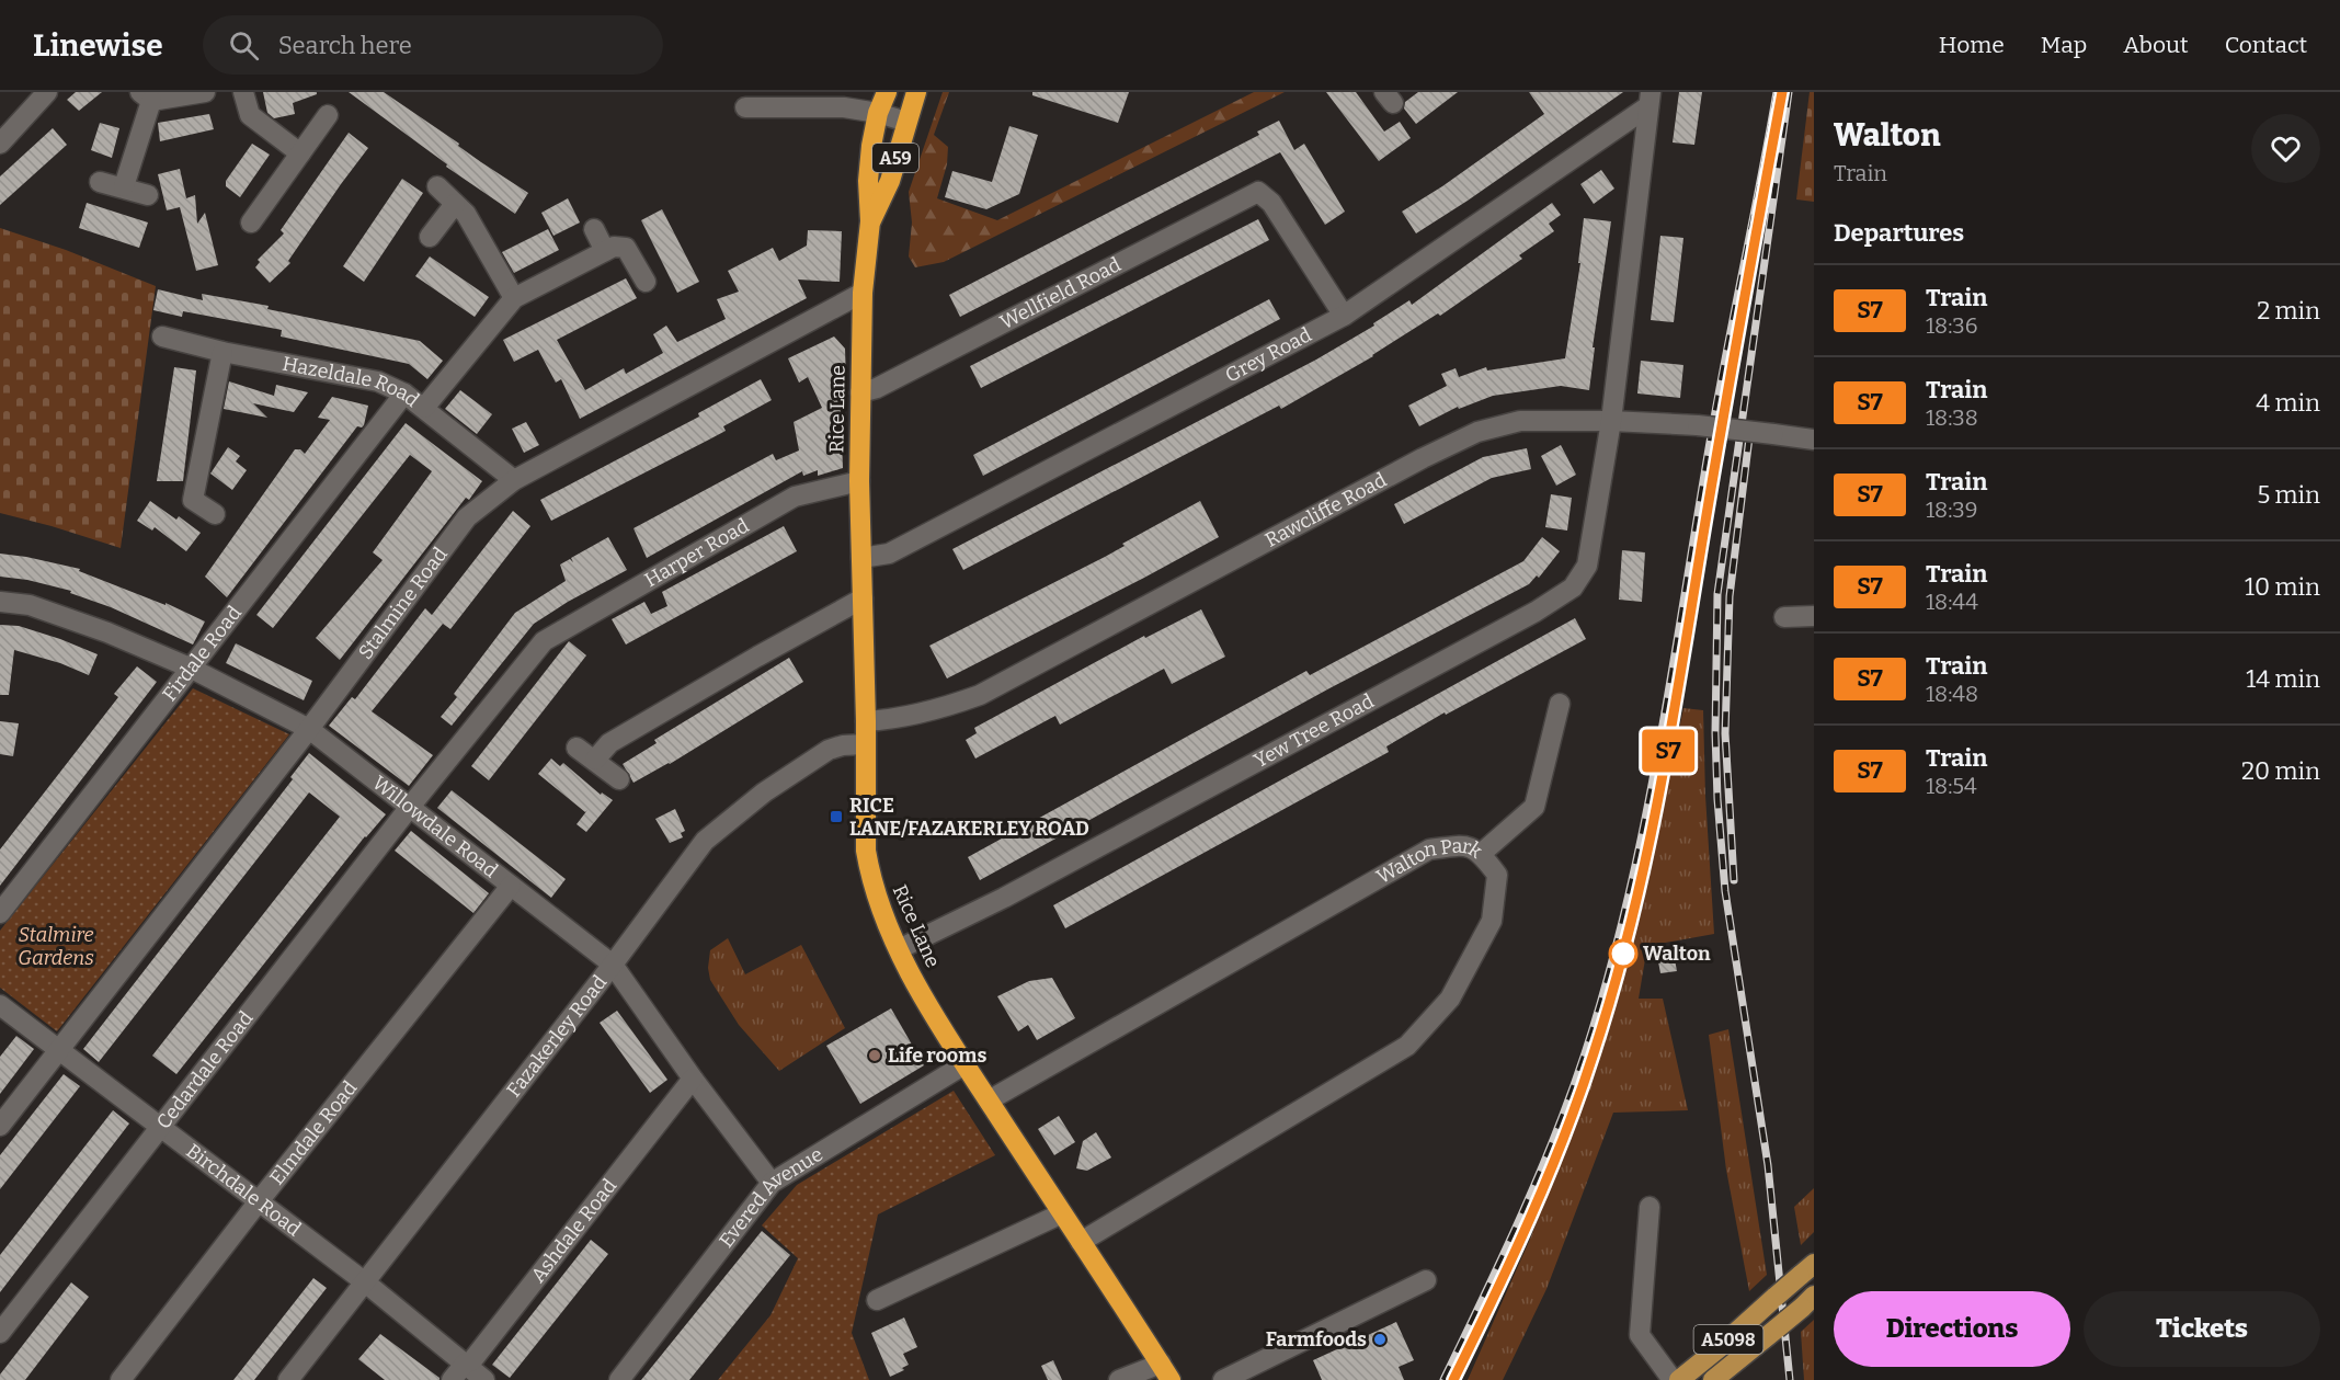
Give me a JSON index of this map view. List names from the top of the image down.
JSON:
{
  "streets": {
    "highway": ["A59", "Rice Lane"],
    "main road": ["A5098"],
    "street": [
      "Wellfield Road",
      "Grey Road",
      "Hazeldale Road",
      "Rawcliffe Road",
      "Harper Road",
      "Stalmine Road",
      "Firdale Road",
      "Yew Tree Road",
      "Willowdale Road",
      "Walton Park",
      "Fazakerley Road",
      "Cedardale Road",
      "Elmdale Road",
      "Birchdale Road",
      "Evered Avenue",
      "Ashdale Road"
    ]
  },
  "crossings": [
    ["Wellfield Road", "Grey Road"],
    ["Wellfield Road", "Rice Lane"],
    ["Grey Road", "Rice Lane"],
    ["Grey Road", "Yew Tree Road"],
    ["Hazeldale Road", "Stalmine Road"],
    ["Hazeldale Road", "Firdale Road"],
    ["Rice Lane", "Rawcliffe Road"],
    ["Rice Lane", "Harper Road"],
    ["Rice Lane", "Stalmine Road"],
    ["Rice Lane", "Yew Tree Road"],
    ["Rice Lane", "Walton Park"],
    ["Rice Lane", "Fazakerley Road"],
    ["Rice Lane", "Evered Avenue"],
    ["Rawcliffe Road", "Yew Tree Road"],
    ["Harper Road", "Cedardale Road"],
    ["Stalmine Road", "Willowdale Road"],
    ["Stalmine Road", "Birchdale Road"],
    ["Firdale Road", "Willowdale Road"],
    ["Willowdale Road", "Fazakerley Road"],
    ["Willowdale Road", "Cedardale Road"],
    ["Willowdale Road", "Elmdale Road"],
    ["Willowdale Road", "Evered Avenue"],
    ["Willowdale Road", "Ashdale Road"],
    ["Fazakerley Road", "Birchdale Road"],
    ["Cedardale Road", "Birchdale Road"],
    ["Elmdale Road", "Birchdale Road"],
    ["Birchdale Road", "Ashdale Road"]
  ],
  "parks": ["Stalmire Gardens"],
  "places": {
    "transit": ["RICE LANE/FAZAKERLEY ROAD"],
    "other": ["Walton", "Life rooms", "Farmfoods"]
  },
  "page": {
    "header": "Linewise",
    "search": "Search here",
    "nav": [
      "Home",
      "Map",
      "About",
      "Contact"
    ],
    "on_map": "S7",
    "heading": [
      ["Walton", "Train"],
      "Departures"
    ],
    "list": [
      {
        "mark": "S7",
        "name": "Train",
        "note": "18:36",
        "value": "2 min"
      },
      {
        "mark": "S7",
        "name": "Train",
        "note": "18:38",
        "value": "4 min"
      },
      {
        "mark": "S7",
        "name": "Train",
        "note": "18:39",
        "value": "5 min"
      },
      {
        "mark": "S7",
        "name": "Train",
        "note": "18:44",
        "value": "10 min"
      },
      {
        "mark": "S7",
        "name": "Train",
        "note": "18:48",
        "value": "14 min"
      },
      {
        "mark": "S7",
        "name": "Train",
        "note": "18:54",
        "value": "20 min"
      }
    ],
    "buttons": ["Directions", "Tickets"]
  }
}
